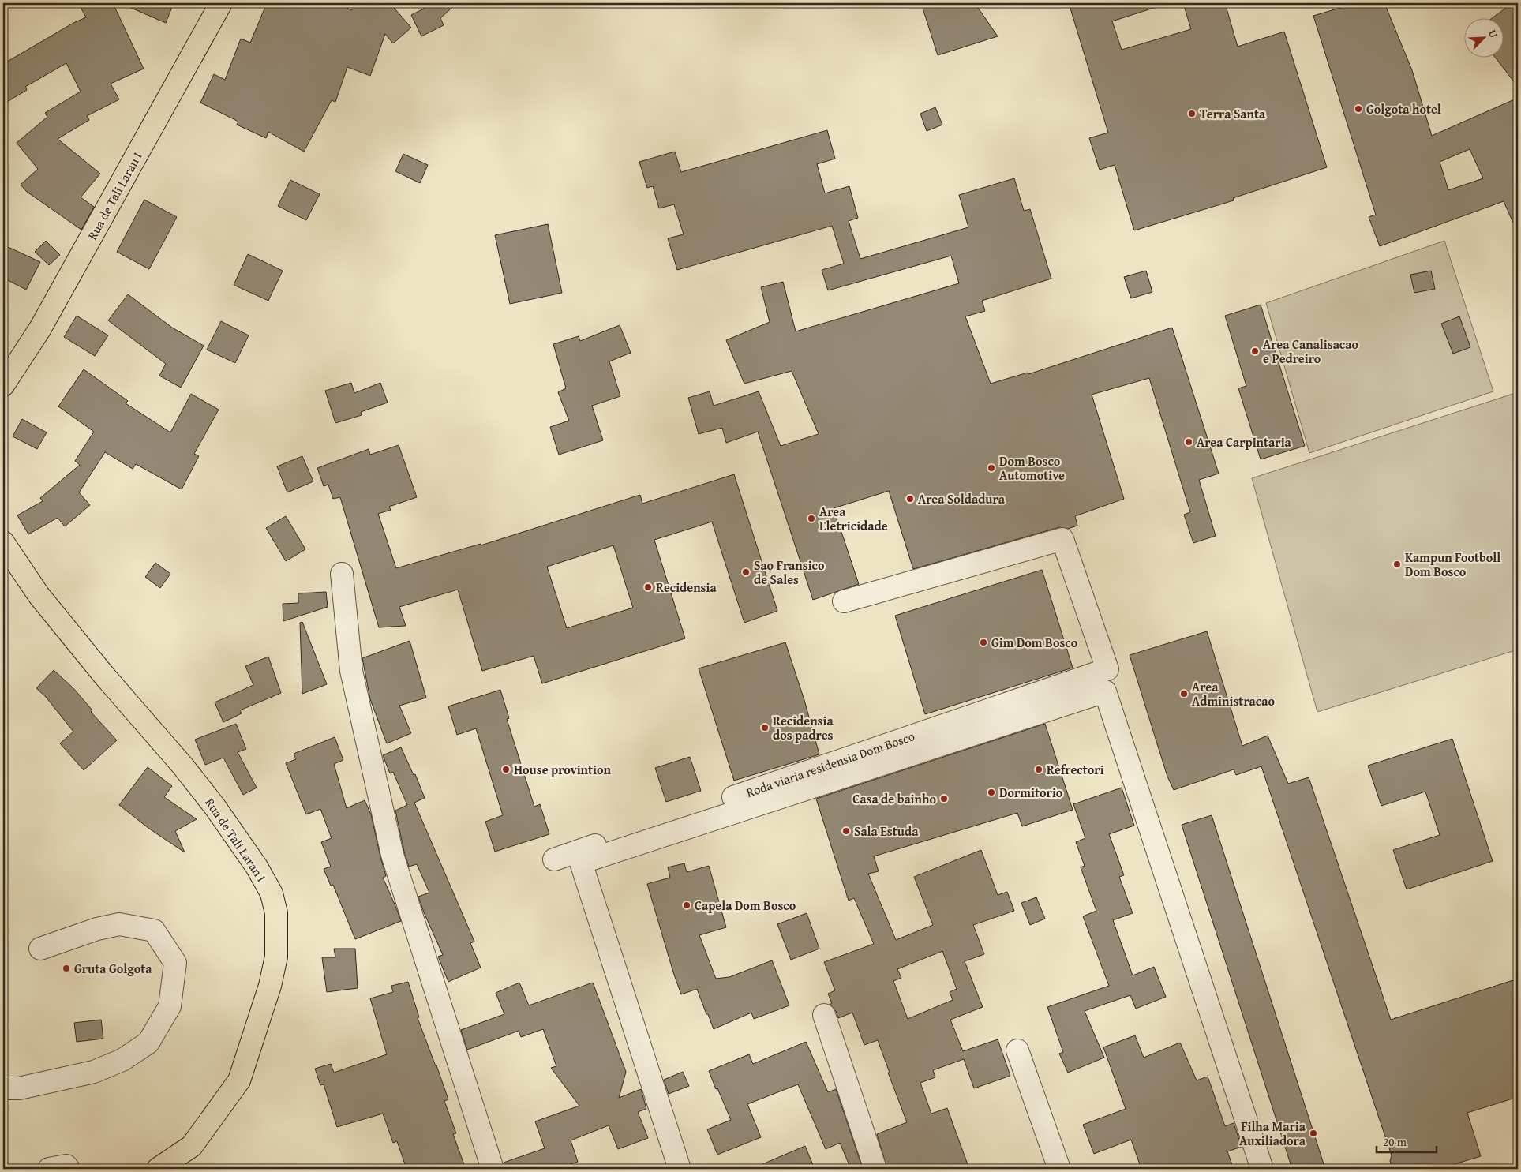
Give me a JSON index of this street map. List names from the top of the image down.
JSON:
{
  "streets": {
    "main road": ["Rua de Tali Laran I"],
    "street": ["Roda viaria residensia Dom Bosco"]
  },
  "places": [
    "Golgota hotel",
    "Terra Santa",
    "Area Canalisacao e Pedreiro",
    "Area Carpintaria",
    "Dom Bosco Automotive",
    "Area Soldadura",
    "Area Eletricidade",
    "Kampun Footboll Dom Bosco",
    "Sao Fransico de Sales",
    "Recidensia",
    "Gim Dom Bosco",
    "Area Administracao",
    "Recidensia dos padres",
    "House provintion",
    "Refrectori",
    "Dormitorio",
    "Casa de bainho",
    "Sala Estuda",
    "Capela Dom Bosco",
    "Gruta Golgota",
    "Filha Maria Auxiliadora"
  ],
  "scale_bar": "20 m",
  "north": "top right"
}
